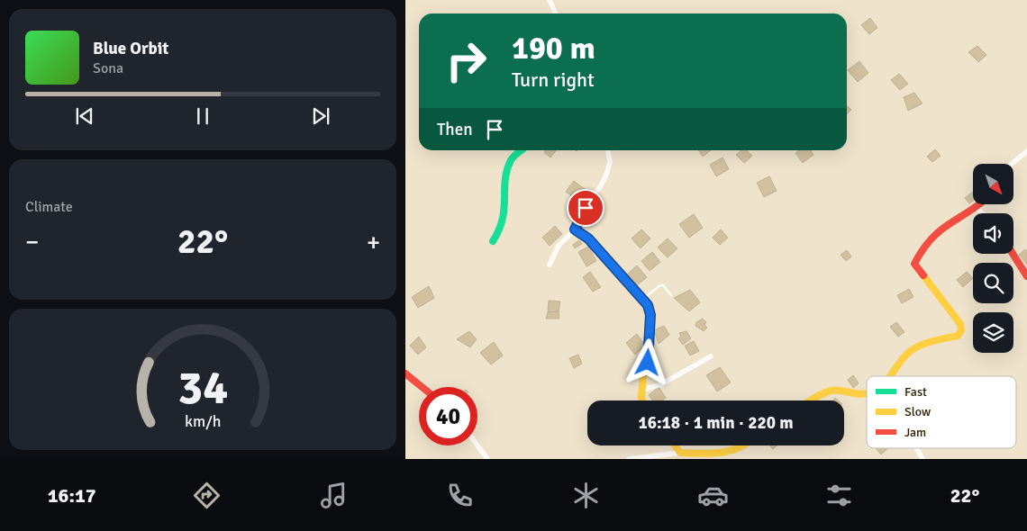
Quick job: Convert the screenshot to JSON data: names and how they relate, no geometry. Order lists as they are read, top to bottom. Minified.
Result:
{"legend":["Fast","Slow","Jam"],"north":"bottom right","page":{"turn":["190 m","Turn right"],"song":["Blue Orbit","Sona"],"then":"Then","tile":"Climate","heat":["−","22°","+"],"limit":"40","trip":"16:18 · 1 min · 220 m","tabs":["16:17","22°"],"gauge":["34","km/h"]}}
